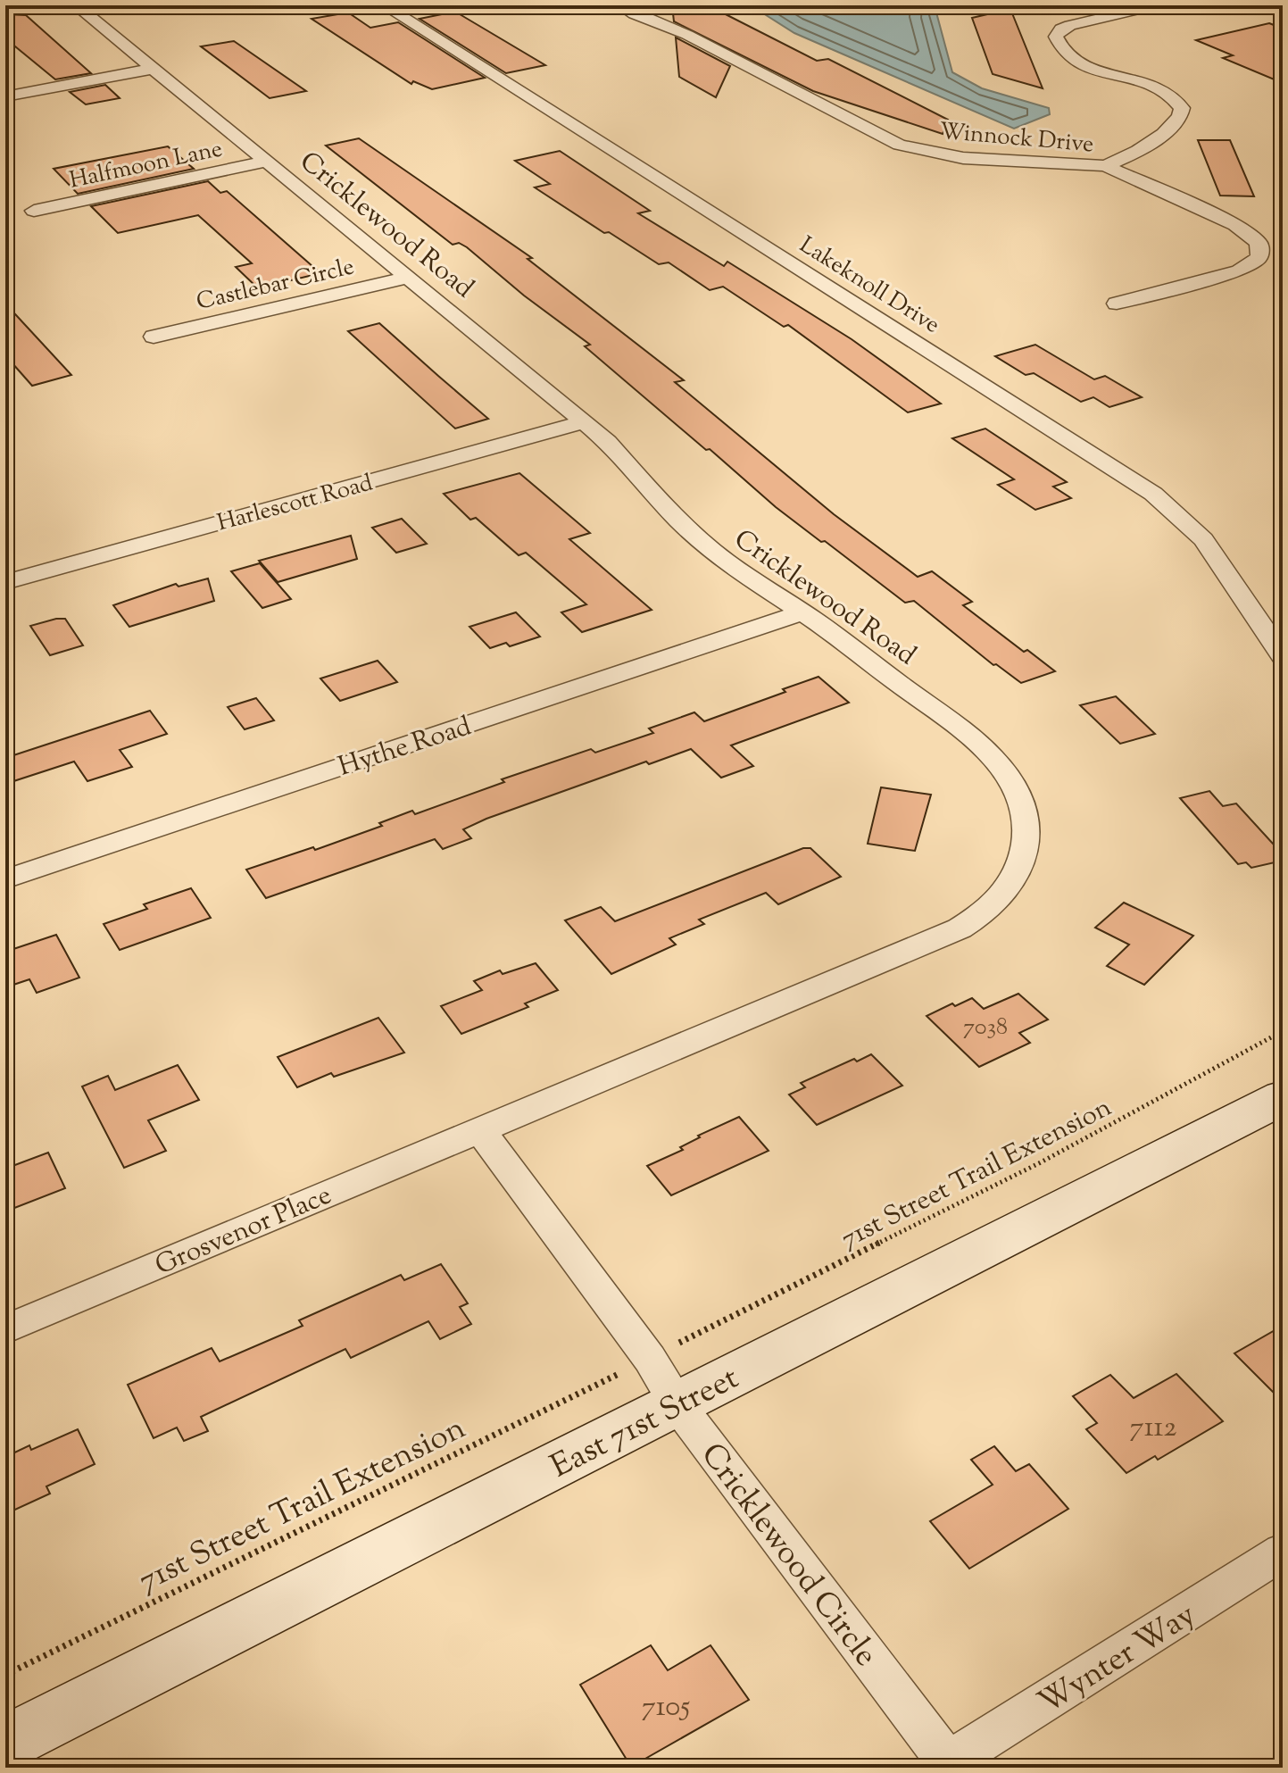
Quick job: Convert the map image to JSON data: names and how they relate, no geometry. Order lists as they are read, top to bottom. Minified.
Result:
{"streets":{"main road":["East 71st Street"],"street":["Winnock Drive","Halfmoon Lane","Cricklewood Road","Castlebar Circle","Lakeknoll Drive","Harlescott Road","Hythe Road","Grosvenor Place","Cricklewood Circle","Wynter Way"],"path":["71st Street Trail Extension"]},"crossings":[["Halfmoon Lane","Cricklewood Road"],["Cricklewood Road","Castlebar Circle"],["Cricklewood Road","Harlescott Road"],["Cricklewood Road","Hythe Road"],["Cricklewood Road","Grosvenor Place"],["Cricklewood Road","Cricklewood Circle"],["Grosvenor Place","Cricklewood Circle"],["East 71st Street","Cricklewood Circle"],["Cricklewood Circle","Wynter Way"]],"house_numbers":["7038","7112","7105"]}
